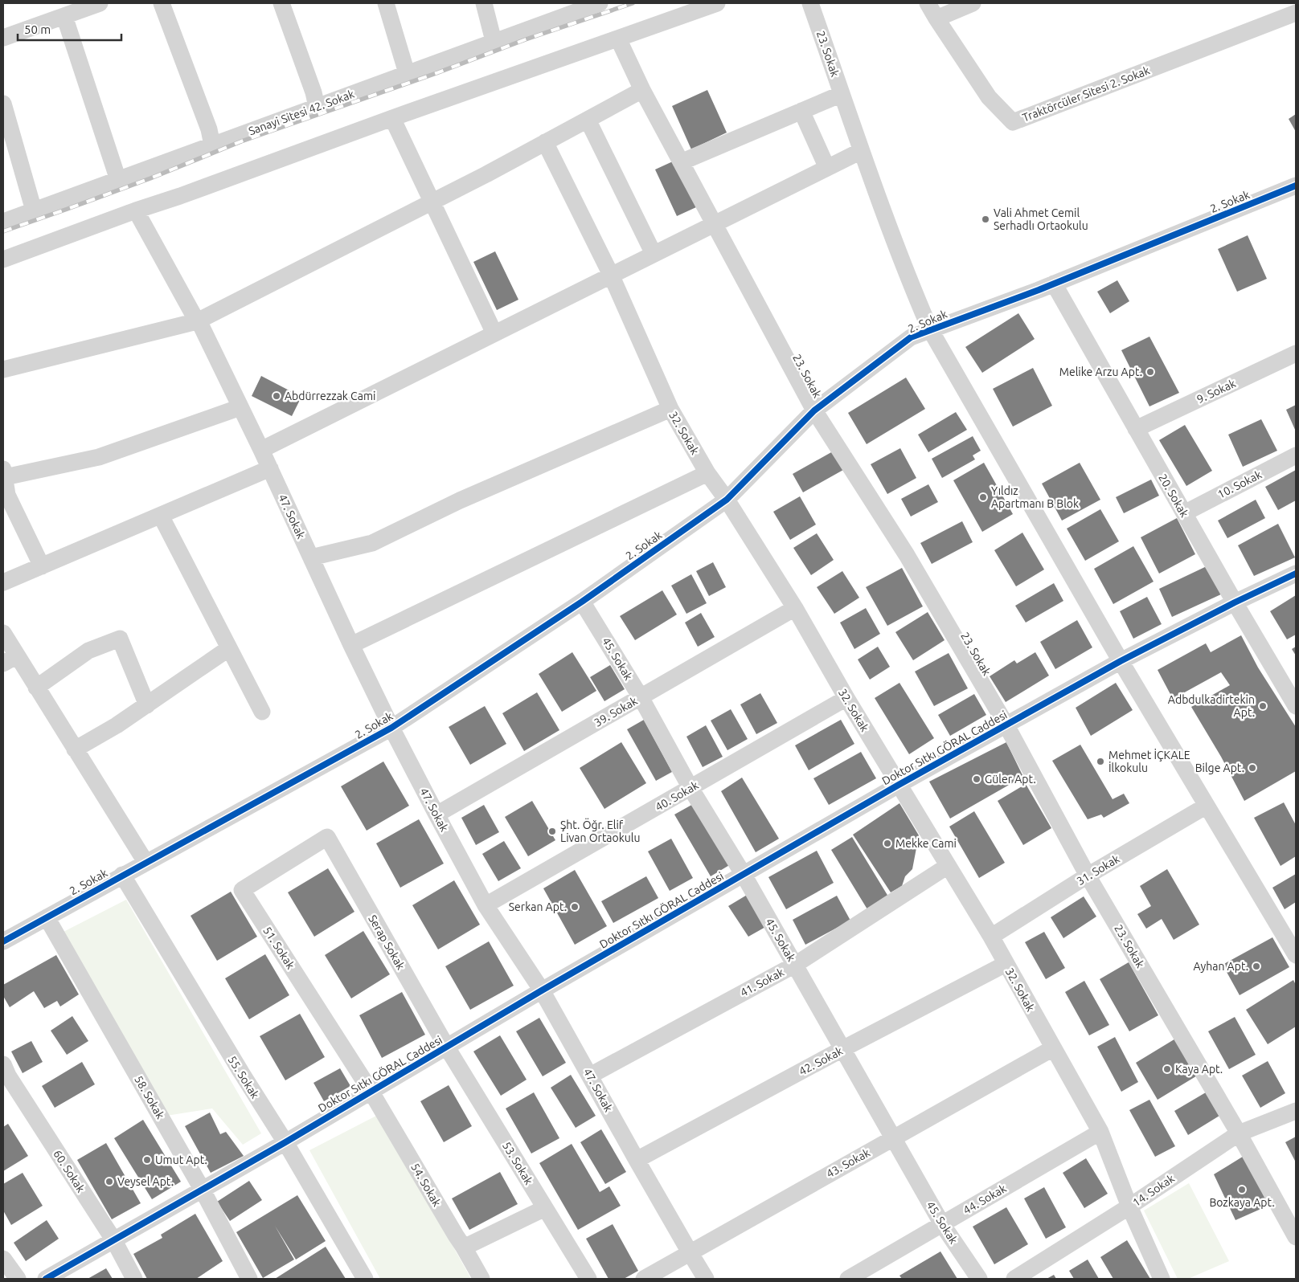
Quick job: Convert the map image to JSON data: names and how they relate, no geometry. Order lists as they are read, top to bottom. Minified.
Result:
{"streets":{"street":["23. Sokak","Traktörcüler Sitesi 2. Sokak","Sanayi Sitesi 42. Sokak","2. Sokak","9. Sokak","32. Sokak","10. Sokak","20. Sokak","47. Sokak","45. Sokak","39. Sokak","Doktor Sıtkı GÖRAL Caddesi","40. Sokak","31. Sokak","Serap Sokak","51. Sokak","41. Sokak","42. Sokak","55. Sokak","58. Sokak","53. Sokak","43. Sokak","60. Sokak","54. Sokak","14. Sokak","44. Sokak"]},"crossings":[["23. Sokak","2. Sokak"],["23. Sokak","Doktor Sıtkı GÖRAL Caddesi"],["23. Sokak","31. Sokak"],["23. Sokak","14. Sokak"],["2. Sokak","32. Sokak"],["2. Sokak","20. Sokak"],["2. Sokak","47. Sokak"],["2. Sokak","45. Sokak"],["2. Sokak","55. Sokak"],["2. Sokak","58. Sokak"],["9. Sokak","20. Sokak"],["32. Sokak","39. Sokak"],["32. Sokak","Doktor Sıtkı GÖRAL Caddesi"],["32. Sokak","40. Sokak"],["32. Sokak","31. Sokak"],["32. Sokak","41. Sokak"],["32. Sokak","42. Sokak"],["32. Sokak","43. Sokak"],["32. Sokak","14. Sokak"],["32. Sokak","44. Sokak"],["10. Sokak","20. Sokak"],["20. Sokak","Doktor Sıtkı GÖRAL Caddesi"],["47. Sokak","39. Sokak"],["47. Sokak","Doktor Sıtkı GÖRAL Caddesi"],["47. Sokak","40. Sokak"],["47. Sokak","41. Sokak"],["47. Sokak","42. Sokak"],["47. Sokak","43. Sokak"],["45. Sokak","39. Sokak"],["45. Sokak","Doktor Sıtkı GÖRAL Caddesi"],["45. Sokak","40. Sokak"],["45. Sokak","41. Sokak"],["45. Sokak","42. Sokak"],["45. Sokak","43. Sokak"],["45. Sokak","44. Sokak"],["Doktor Sıtkı GÖRAL Caddesi","Serap Sokak"],["Doktor Sıtkı GÖRAL Caddesi","51. Sokak"],["Doktor Sıtkı GÖRAL Caddesi","55. Sokak"],["Doktor Sıtkı GÖRAL Caddesi","58. Sokak"],["Doktor Sıtkı GÖRAL Caddesi","53. Sokak"],["Doktor Sıtkı GÖRAL Caddesi","60. Sokak"],["Doktor Sıtkı GÖRAL Caddesi","54. Sokak"],["Serap Sokak","51. Sokak"],["Serap Sokak","53. Sokak"],["51. Sokak","54. Sokak"]],"places":["Vali Ahmet Cemil Serhadlı Ortaokulu","Melike Arzu Apt.","Abdürrezzak Cami","Yıldız Apartmanı B Blok","Adbdulkadirtekin Apt.","Mehmet İÇKALE İlkokulu","Bilge Apt.","Güler Apt.","Şht. Öğr. Elif Livan Ortaokulu","Mekke Cami","Serkan Apt.","Ayhan Apt.","Kaya Apt.","Umut Apt.","Veysel Apt.","Bozkaya Apt."],"scale_bar":"50 m"}
